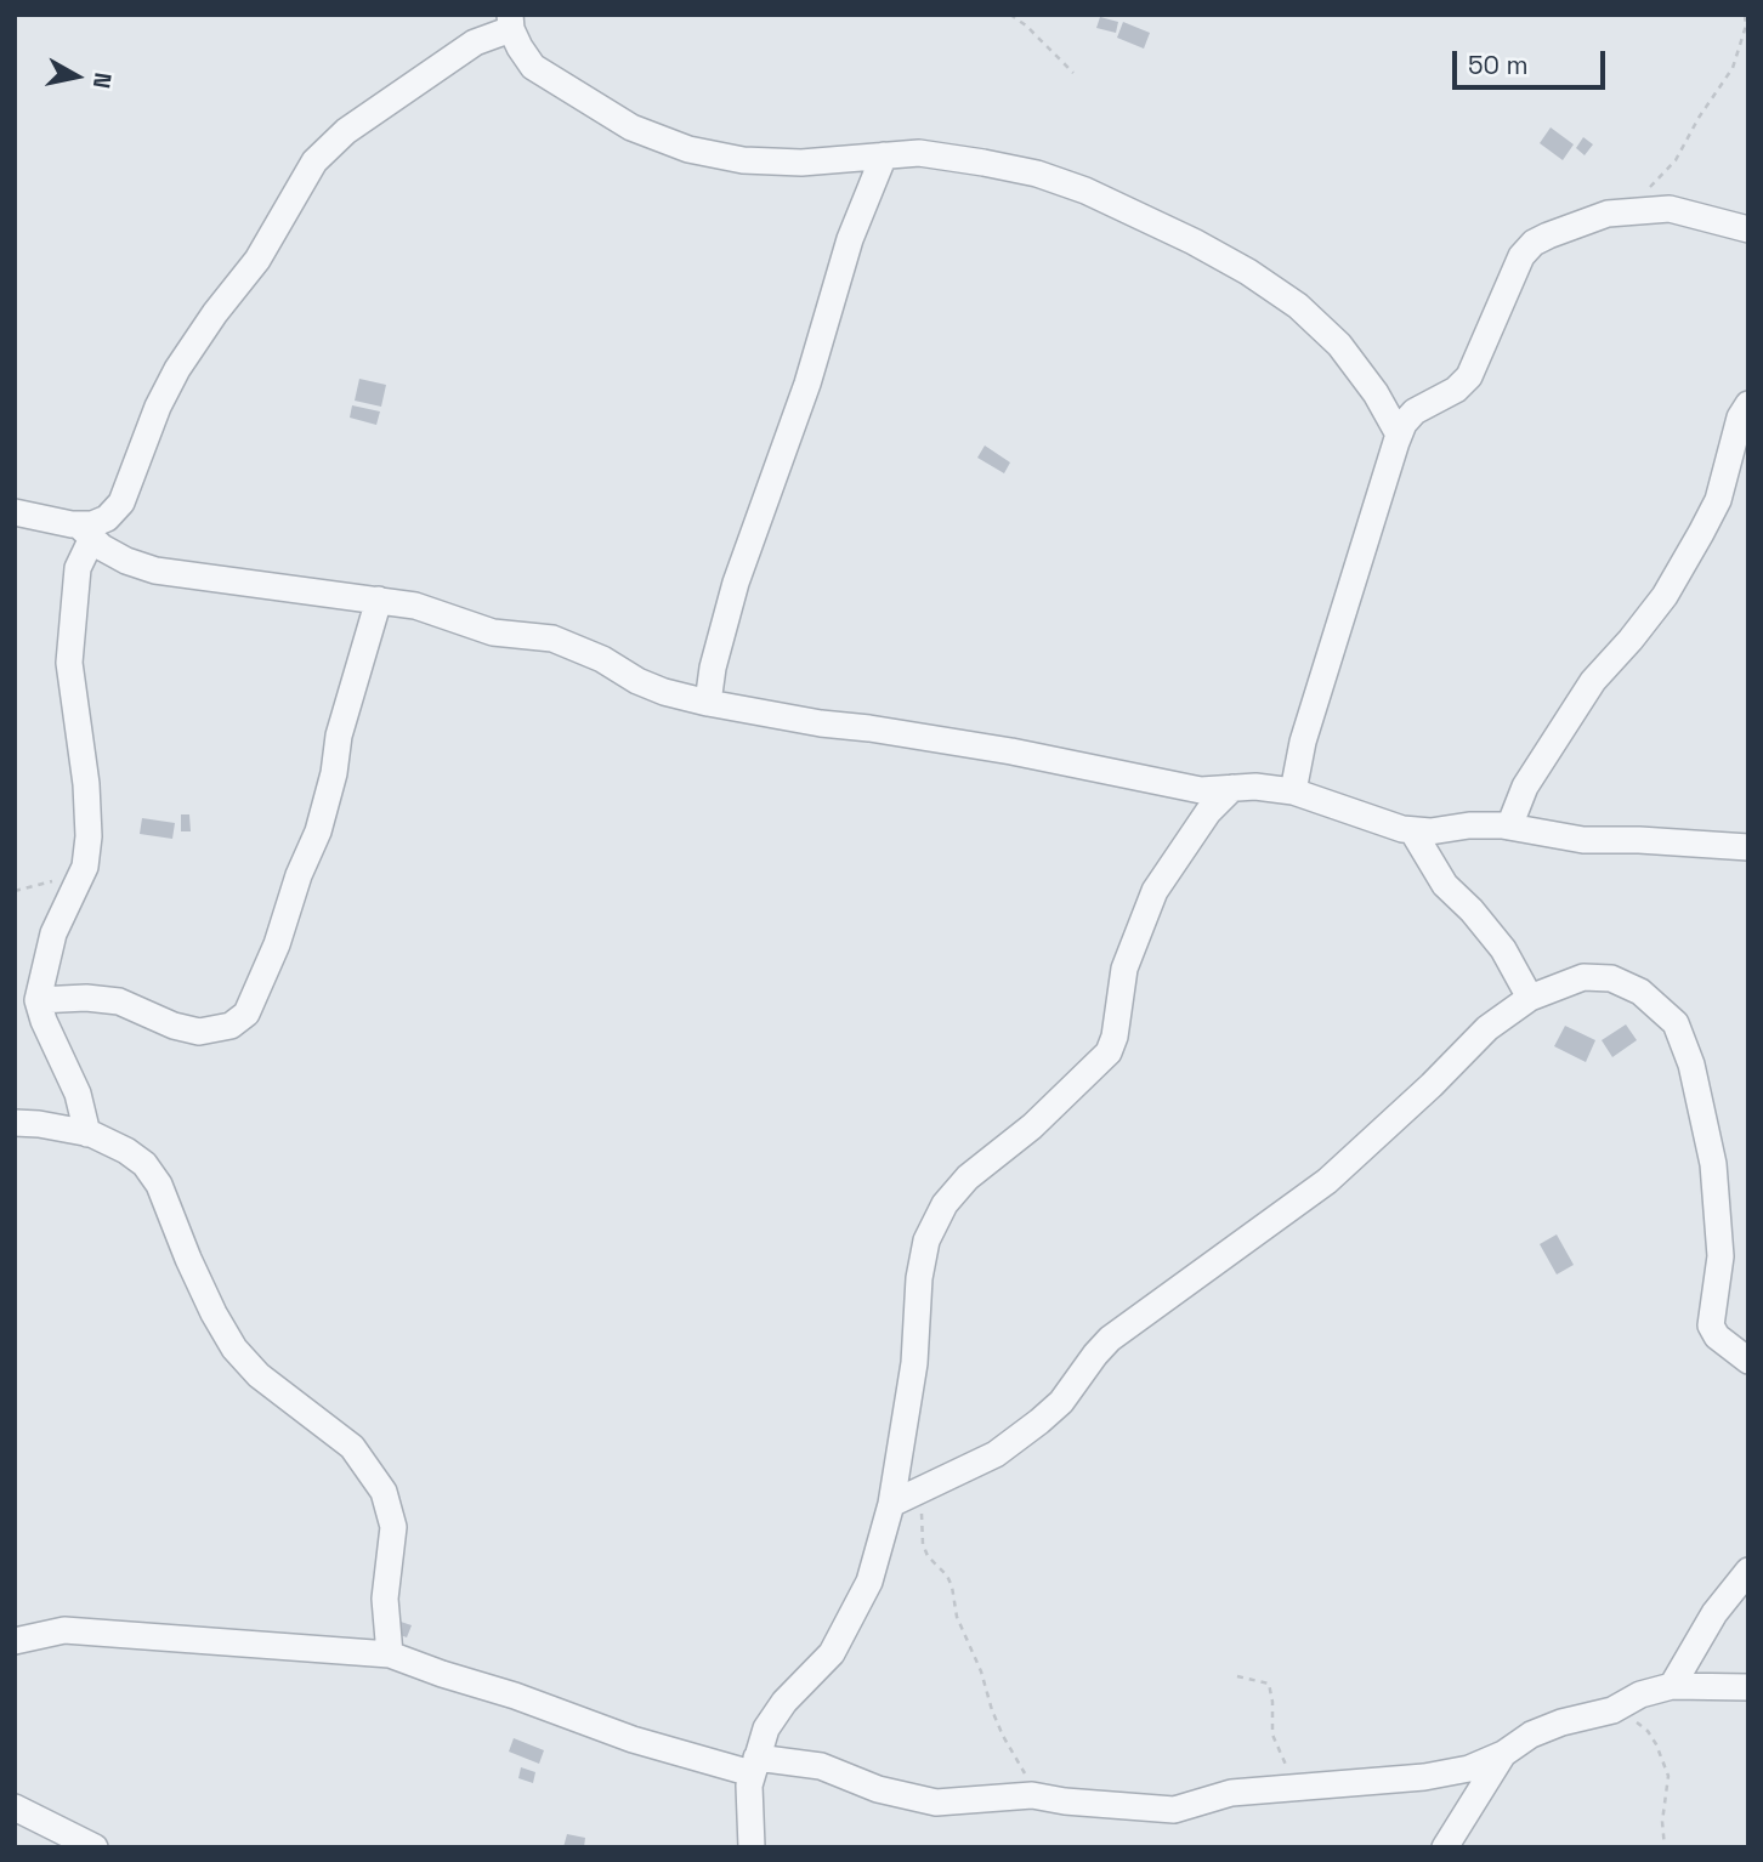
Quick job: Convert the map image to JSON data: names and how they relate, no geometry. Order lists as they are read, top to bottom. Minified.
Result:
{"scale_bar":"50 m","north":"right"}
